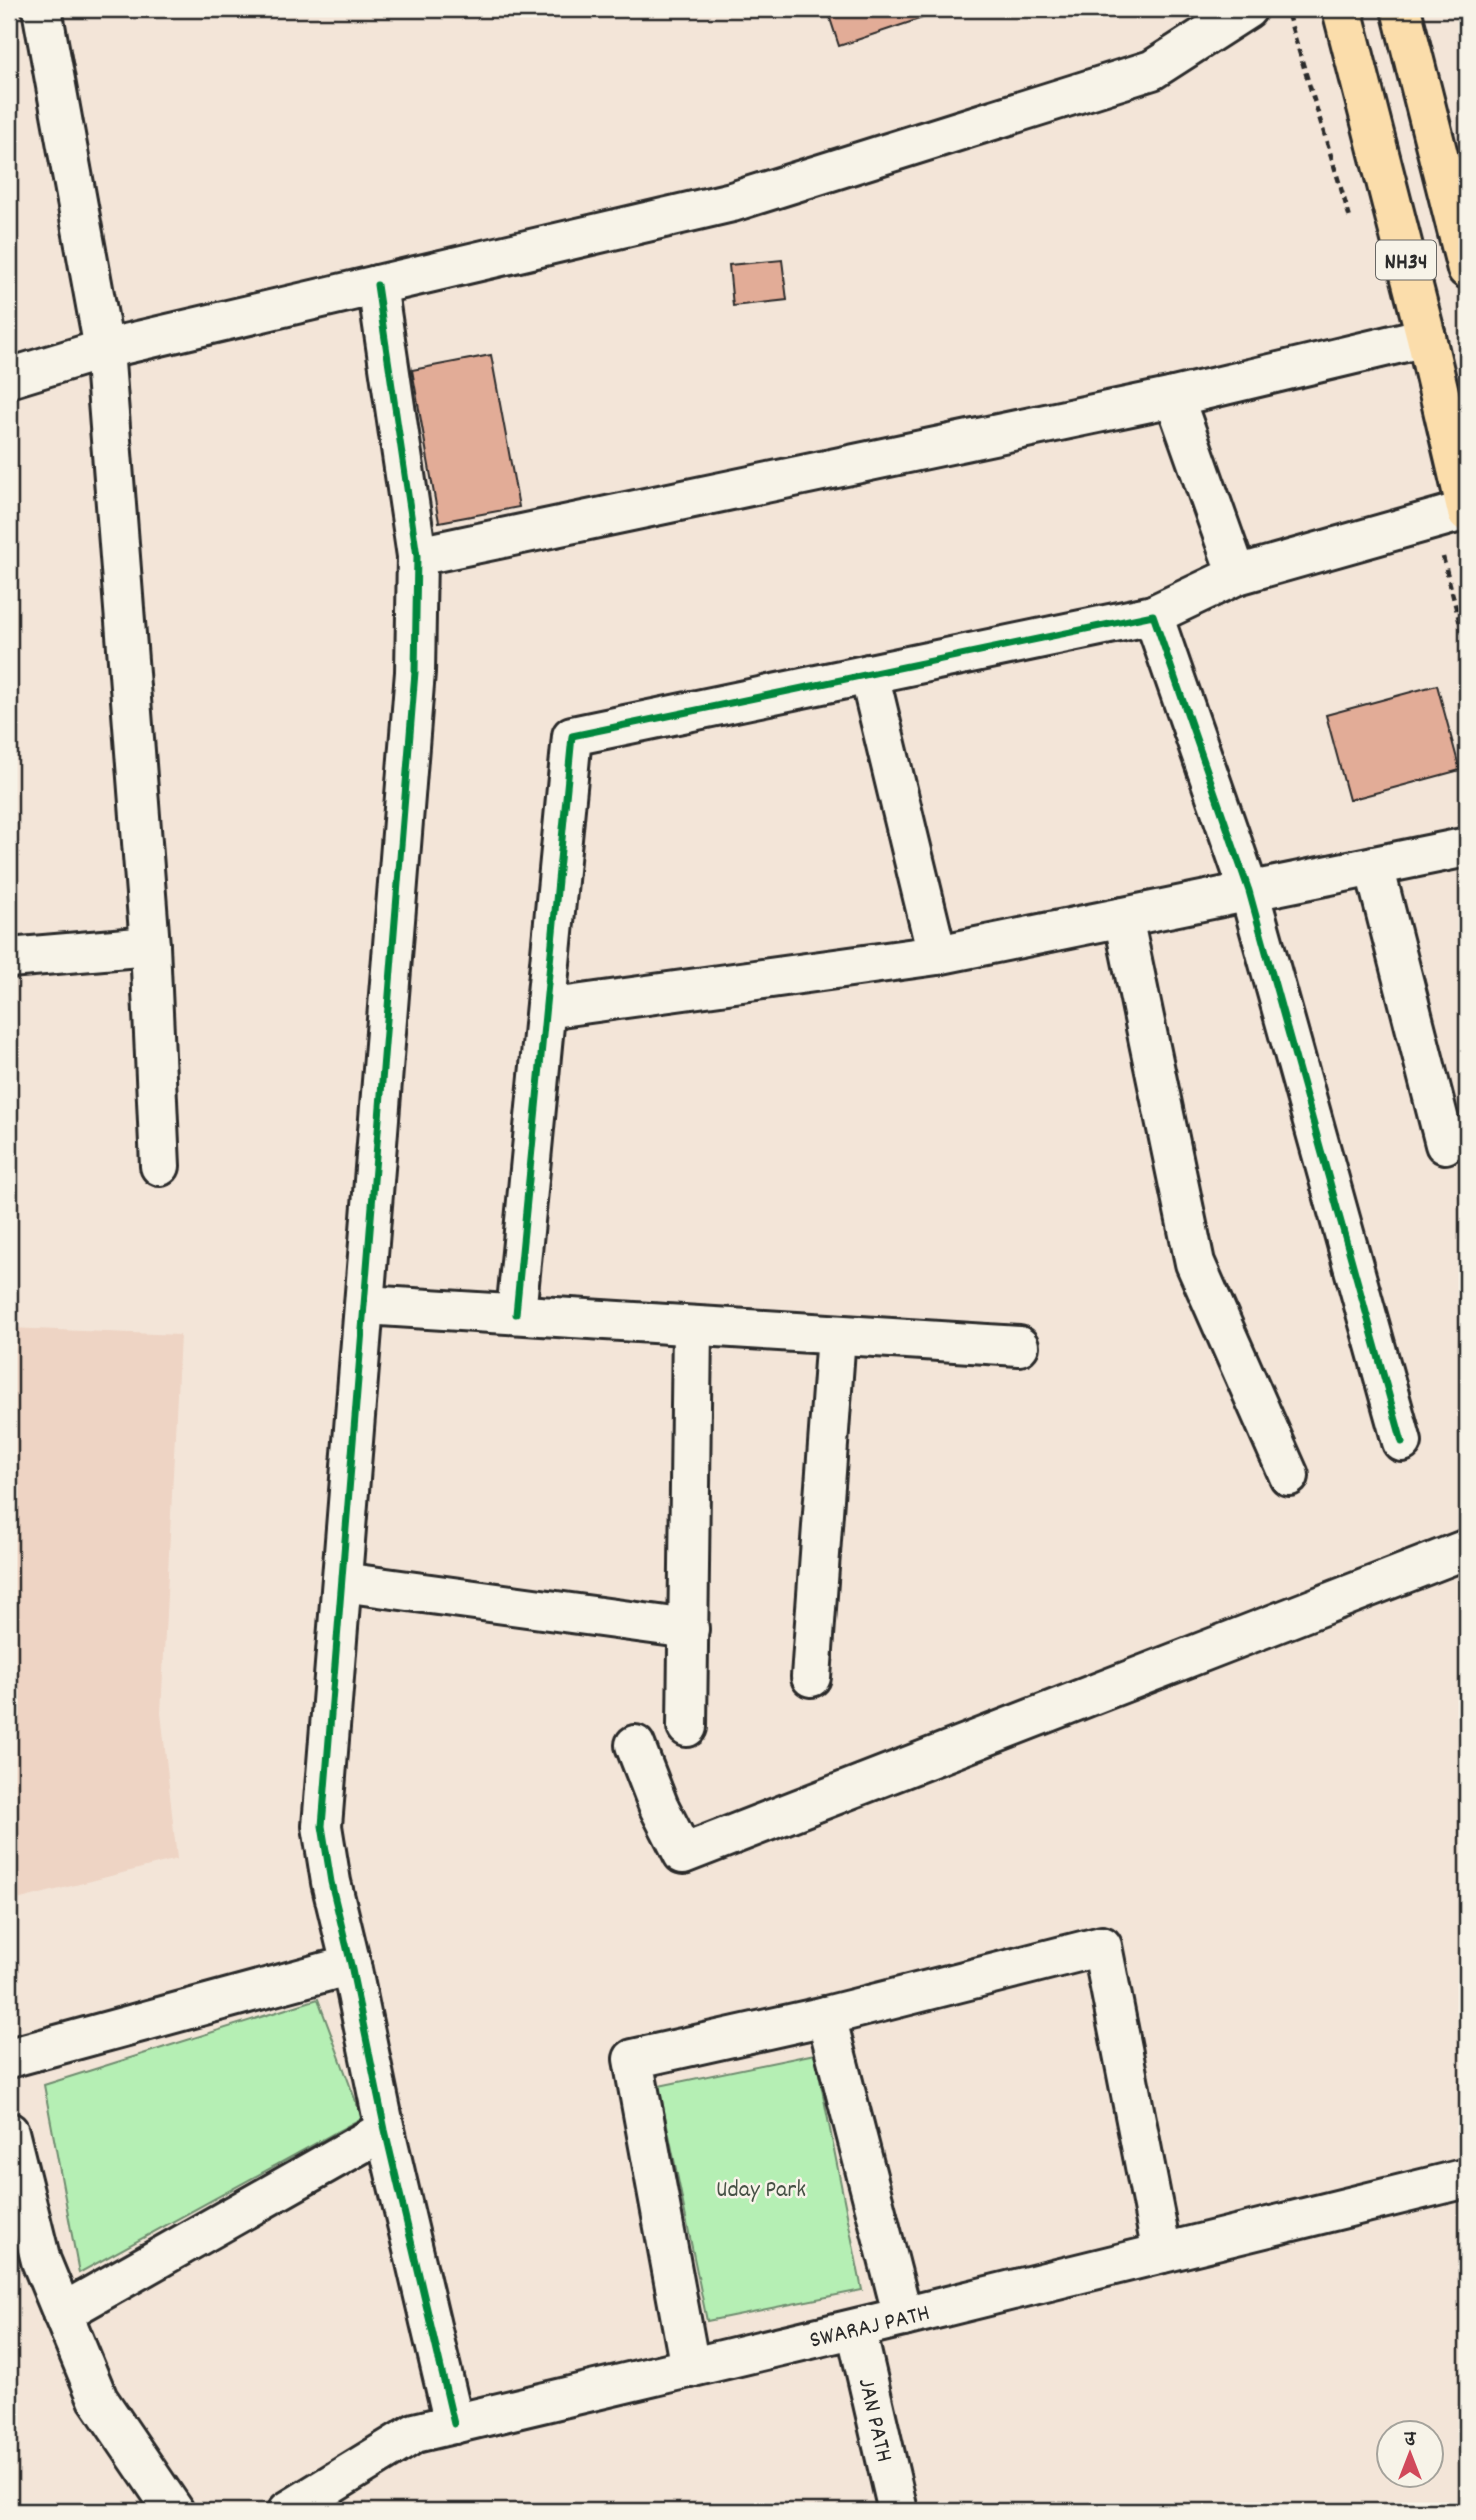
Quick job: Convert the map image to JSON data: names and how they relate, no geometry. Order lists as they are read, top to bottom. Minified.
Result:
{"streets":{"highway":["NH34"],"street":["SWARAJ PATH","JAN PATH"]},"crossings":[["SWARAJ PATH","JAN PATH"]],"parks":["Uday Park"],"north":"top"}
